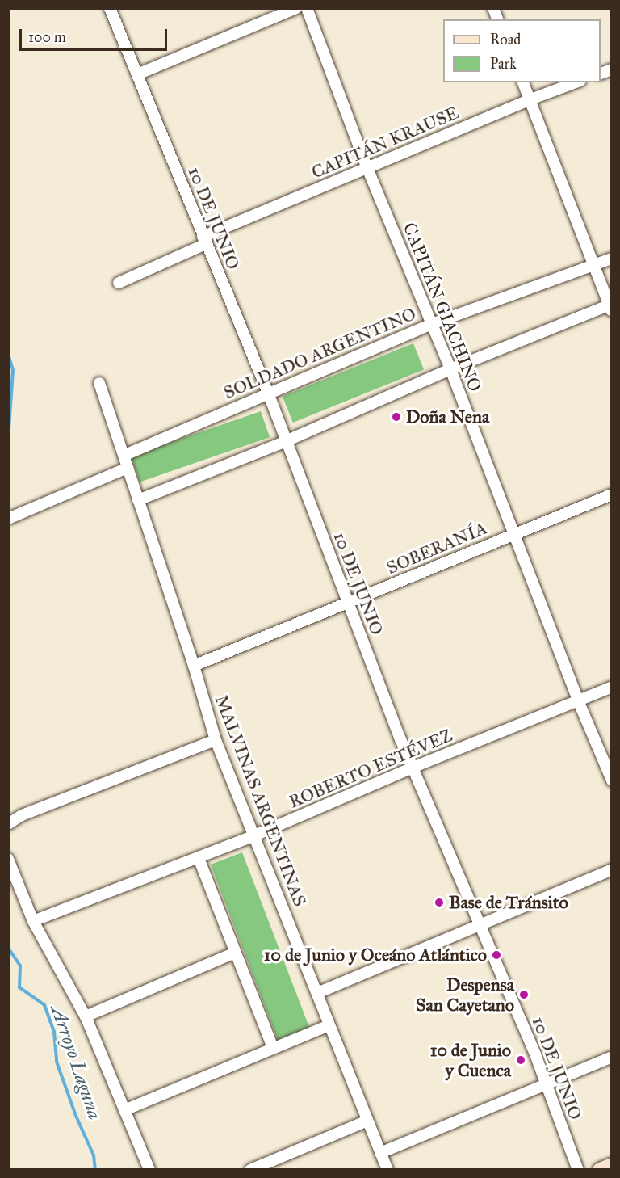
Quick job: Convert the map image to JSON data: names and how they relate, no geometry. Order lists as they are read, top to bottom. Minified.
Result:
{"streets":{"street":["CAPITÁN KRAUSE","10 DE JUNIO","CAPITÁN GIACHINO","SOLDADO ARGENTINO","SOBERANÍA","ROBERTO ESTÉVEZ","MALVINAS ARGENTINAS"]},"crossings":[["CAPITÁN KRAUSE","10 DE JUNIO"],["CAPITÁN KRAUSE","CAPITÁN GIACHINO"],["10 DE JUNIO","SOLDADO ARGENTINO"],["10 DE JUNIO","SOBERANÍA"],["10 DE JUNIO","ROBERTO ESTÉVEZ"],["CAPITÁN GIACHINO","SOLDADO ARGENTINO"],["CAPITÁN GIACHINO","SOBERANÍA"],["CAPITÁN GIACHINO","ROBERTO ESTÉVEZ"],["SOLDADO ARGENTINO","MALVINAS ARGENTINAS"],["SOBERANÍA","MALVINAS ARGENTINAS"],["ROBERTO ESTÉVEZ","MALVINAS ARGENTINAS"]],"water":["Arroyo Laguna"],"places":["Doña Nena","Base de Tránsito","10 de Junio y Oceáno Atlántico","Despensa San Cayetano","10 de Junio y Cuenca"],"legend":["Road","Park"],"scale_bar":"100 m"}
